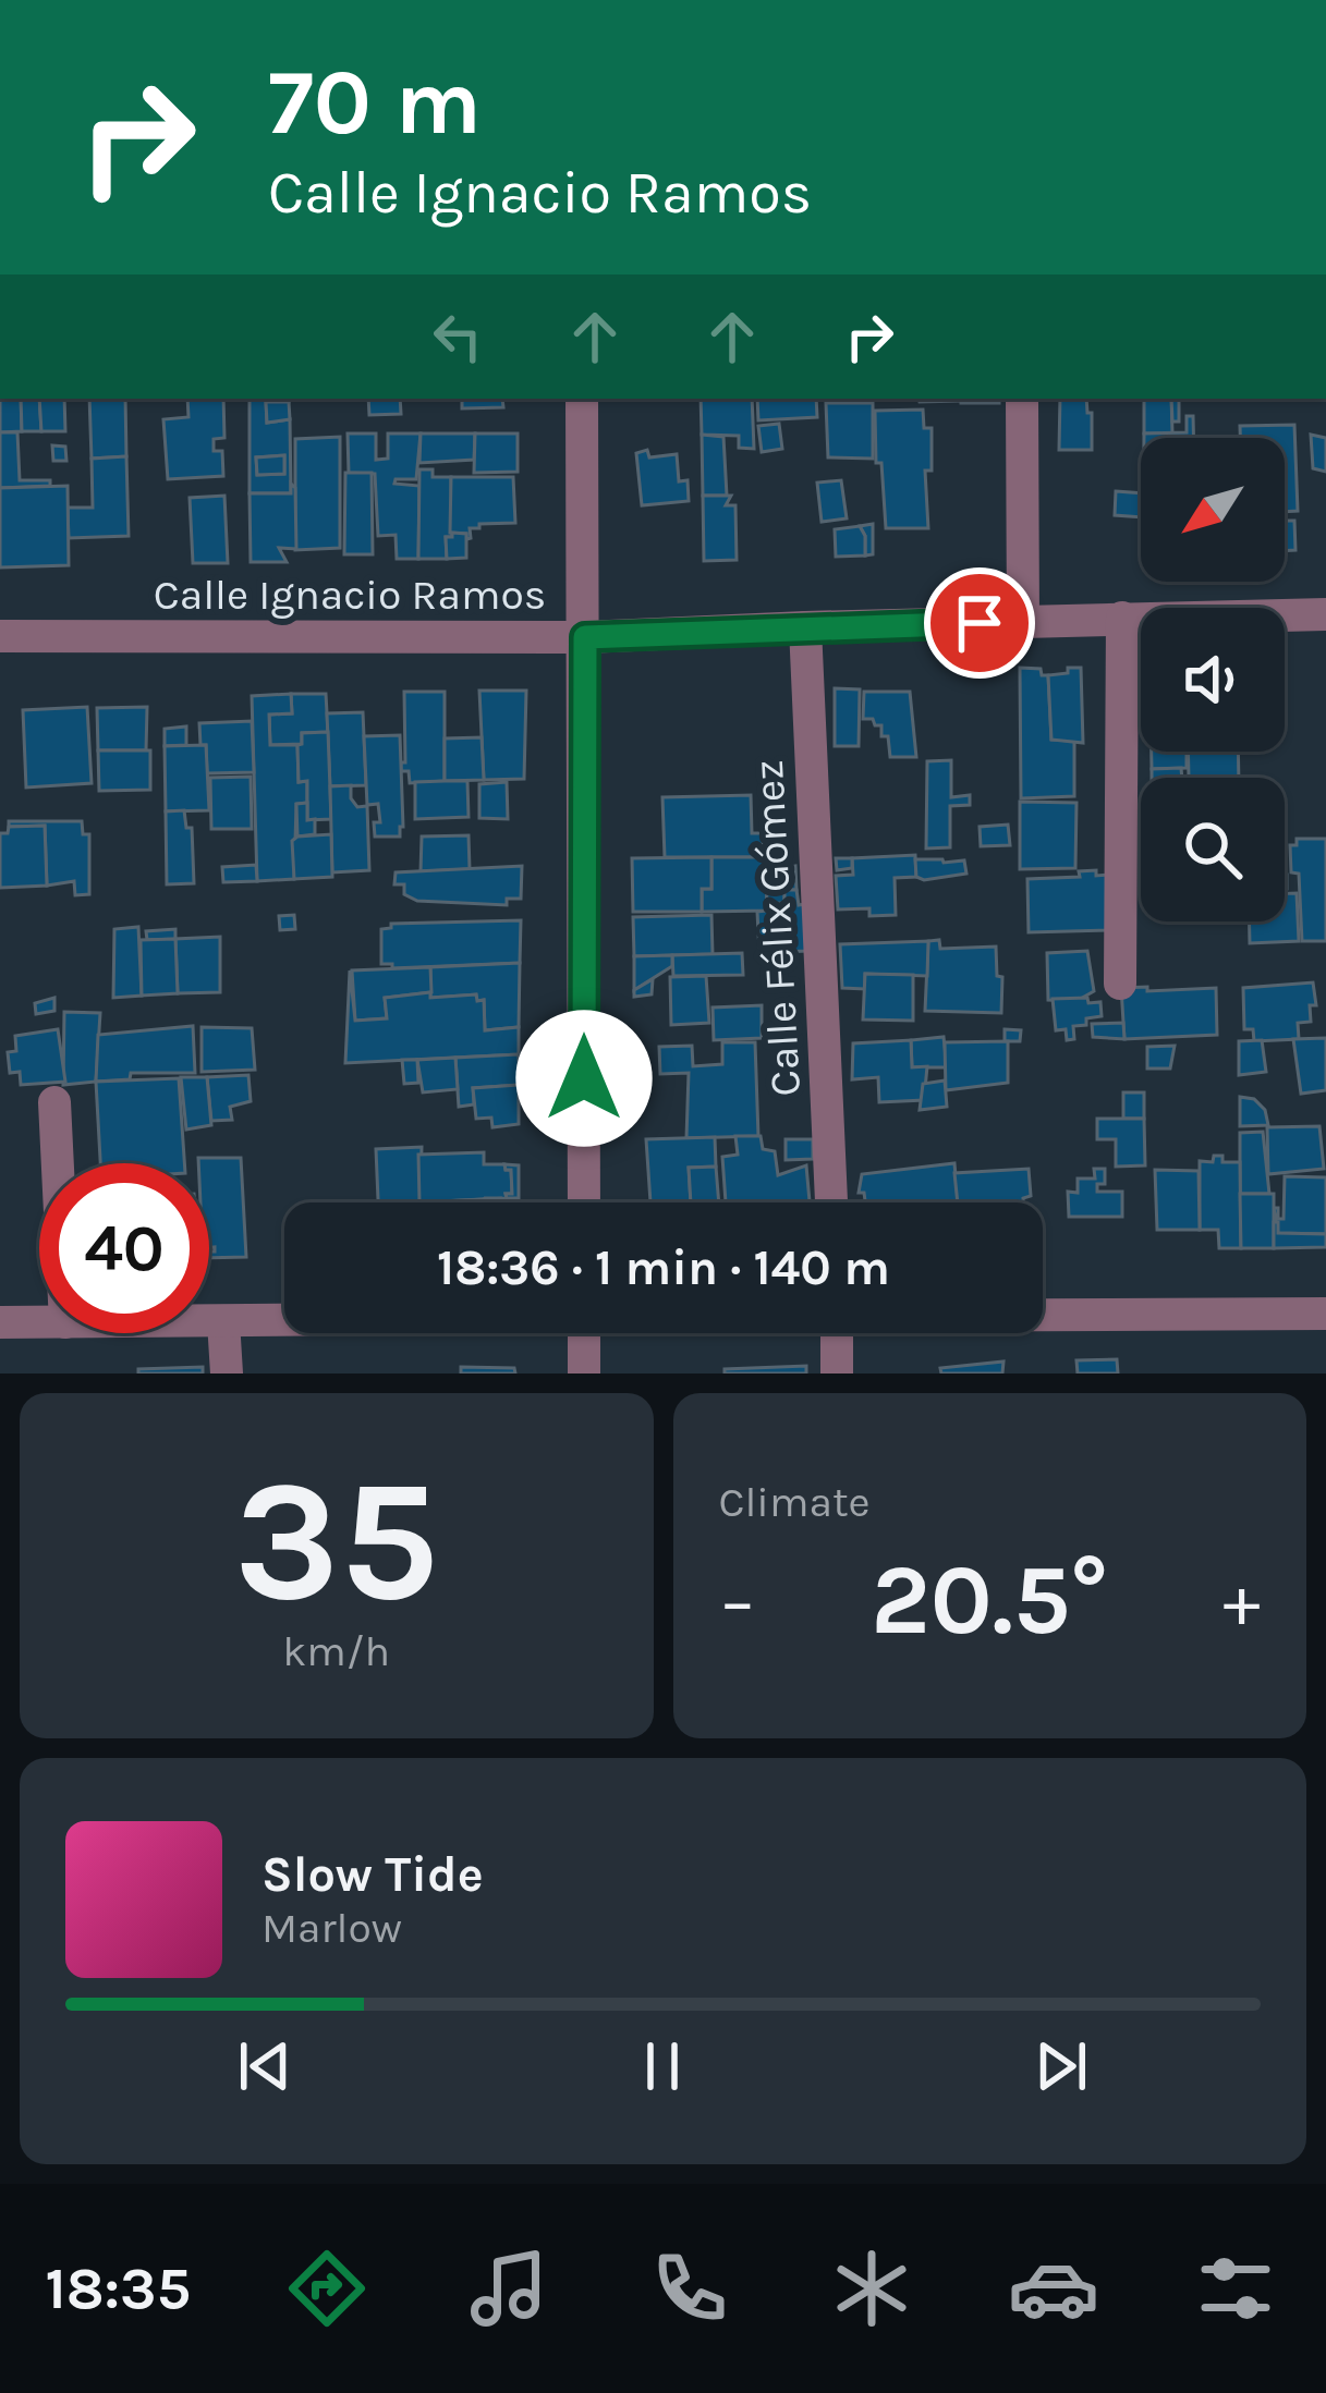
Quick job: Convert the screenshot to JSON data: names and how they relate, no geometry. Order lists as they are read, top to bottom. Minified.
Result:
{"streets":{"street":["Calle Ignacio Ramos","Calle Félix Gómez"]},"crossings":[["Calle Ignacio Ramos","Calle Félix Gómez"]],"north":"bottom left","page":{"turn":["70 m","Calle Ignacio Ramos"],"limit":"40","trip":"18:36 · 1 min · 140 m","tile":[["35","km/h"],"Climate"],"heat":["−","20.5°","+"],"song":["Slow Tide","Marlow"],"tabs":"18:35"}}
